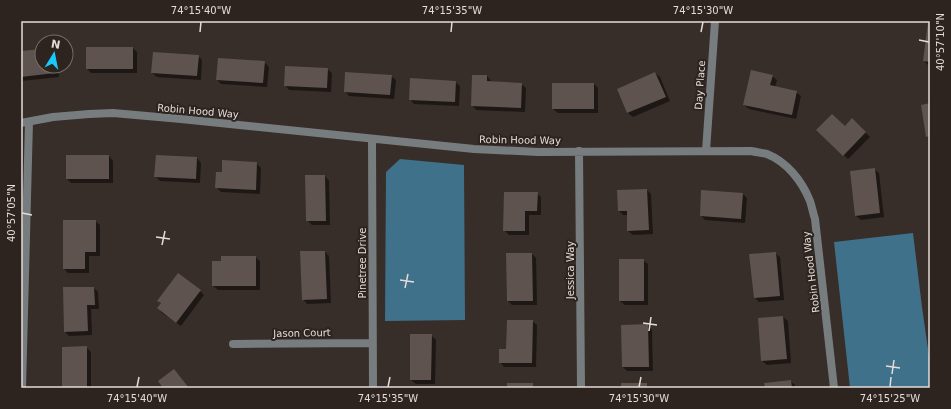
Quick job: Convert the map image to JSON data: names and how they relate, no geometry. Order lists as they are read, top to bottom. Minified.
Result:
{"streets":{"street":["Day Place","Robin Hood Way","Pinetree Drive","Jessica Way","Jason Court"]},"crossings":[["Day Place","Robin Hood Way"],["Robin Hood Way","Pinetree Drive"],["Robin Hood Way","Jessica Way"],["Pinetree Drive","Jason Court"]],"north":"top","coordinates":["74°15'40\"W","74°15'35\"W","74°15'30\"W","40°57'10\"N","40°57'05\"N","74°15'25\"W"]}
